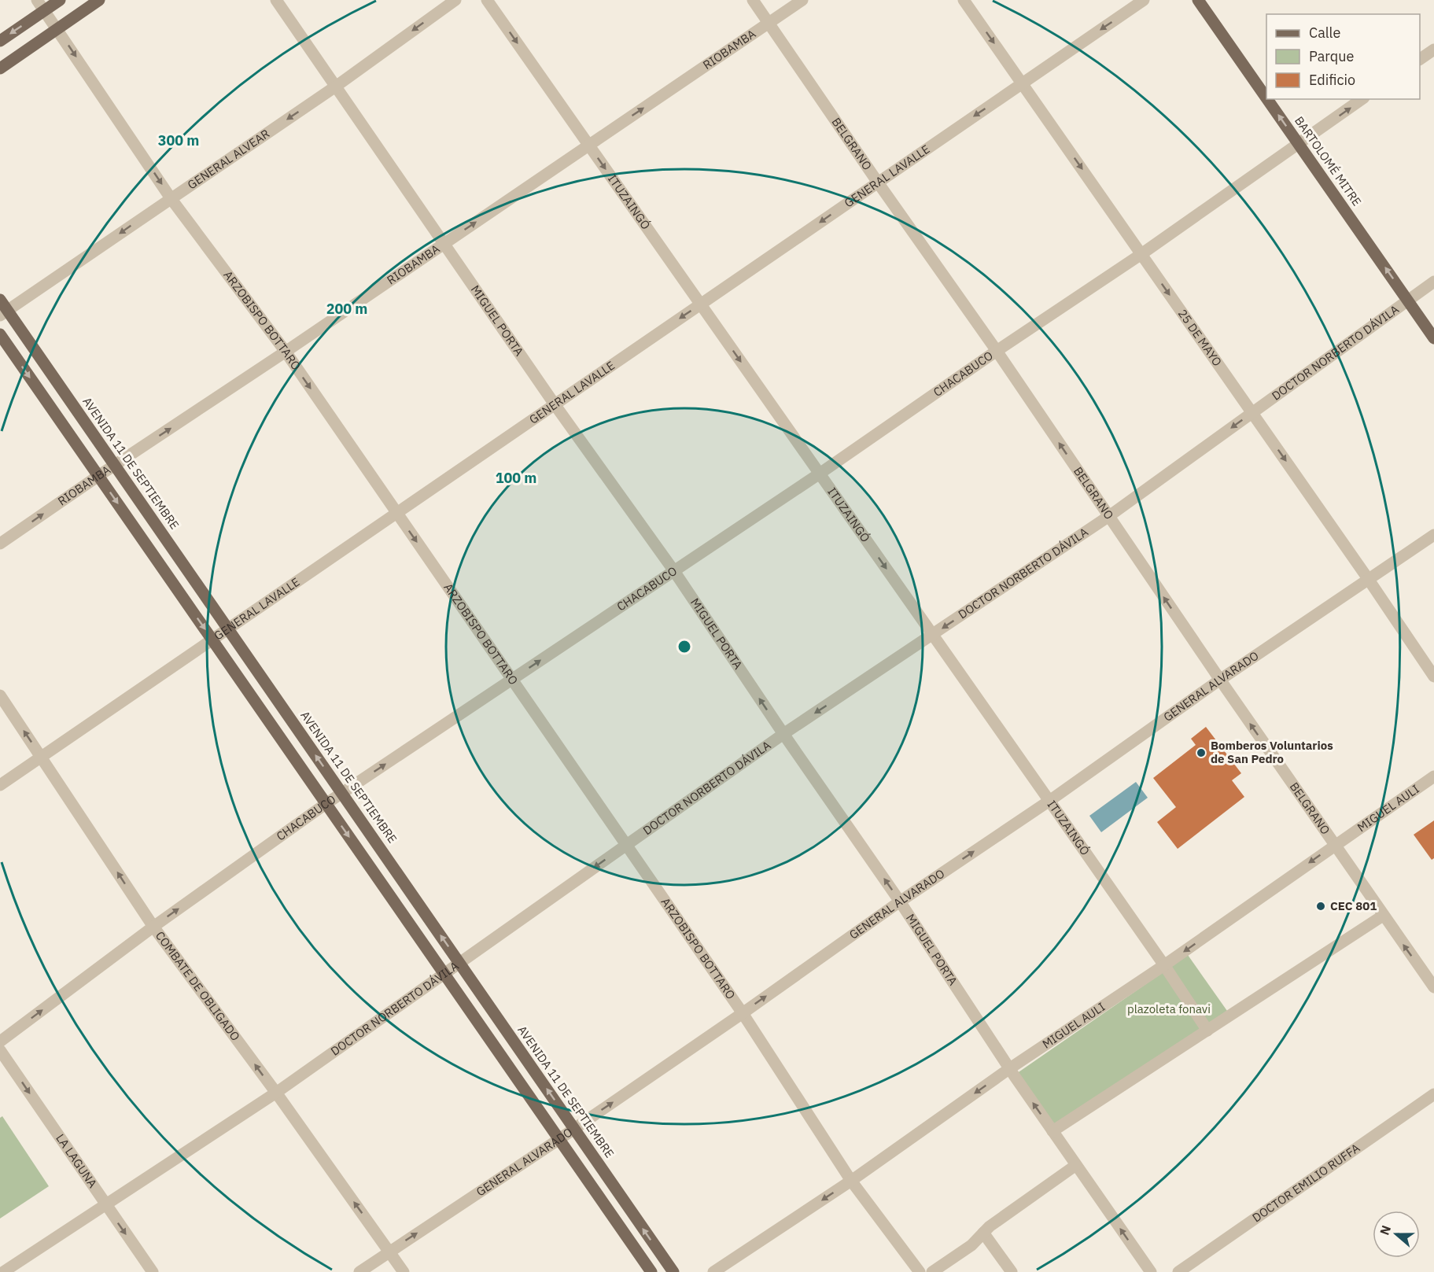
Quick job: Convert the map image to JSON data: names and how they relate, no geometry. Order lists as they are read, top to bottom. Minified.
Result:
{"streets":{"main road":["BARTOLOMÉ MITRE","AVENIDA 11 DE SEPTIEMBRE"],"street":["RIOBAMBA","BELGRANO","GENERAL ALVEAR","GENERAL LAVALLE","ITUZAINGÓ","ARZOBISPO BOTTARO","MIGUEL PORTA","25 DE MAYO","DOCTOR NORBERTO DÁVILA","CHACABUCO","GENERAL ALVARADO","MIGUEL AULI","COMBATE DE OBLIGADO","LA LAGUNA","DOCTOR EMILIO RUFFA"]},"crossings":[["RIOBAMBA","BELGRANO"],["RIOBAMBA","ITUZAINGÓ"],["RIOBAMBA","ARZOBISPO BOTTARO"],["RIOBAMBA","MIGUEL PORTA"],["RIOBAMBA","AVENIDA 11 DE SEPTIEMBRE"],["BELGRANO","GENERAL LAVALLE"],["BELGRANO","DOCTOR NORBERTO DÁVILA"],["BELGRANO","CHACABUCO"],["BELGRANO","GENERAL ALVARADO"],["BELGRANO","MIGUEL AULI"],["GENERAL ALVEAR","ARZOBISPO BOTTARO"],["GENERAL ALVEAR","MIGUEL PORTA"],["GENERAL ALVEAR","AVENIDA 11 DE SEPTIEMBRE"],["BARTOLOMÉ MITRE","DOCTOR NORBERTO DÁVILA"],["BARTOLOMÉ MITRE","CHACABUCO"],["GENERAL LAVALLE","ITUZAINGÓ"],["GENERAL LAVALLE","ARZOBISPO BOTTARO"],["GENERAL LAVALLE","MIGUEL PORTA"],["GENERAL LAVALLE","25 DE MAYO"],["GENERAL LAVALLE","AVENIDA 11 DE SEPTIEMBRE"],["GENERAL LAVALLE","COMBATE DE OBLIGADO"],["ITUZAINGÓ","DOCTOR NORBERTO DÁVILA"],["ITUZAINGÓ","CHACABUCO"],["ITUZAINGÓ","GENERAL ALVARADO"],["ITUZAINGÓ","MIGUEL AULI"],["ARZOBISPO BOTTARO","DOCTOR NORBERTO DÁVILA"],["ARZOBISPO BOTTARO","CHACABUCO"],["ARZOBISPO BOTTARO","GENERAL ALVARADO"],["ARZOBISPO BOTTARO","MIGUEL AULI"],["MIGUEL PORTA","DOCTOR NORBERTO DÁVILA"],["MIGUEL PORTA","CHACABUCO"],["MIGUEL PORTA","GENERAL ALVARADO"],["MIGUEL PORTA","MIGUEL AULI"],["25 DE MAYO","DOCTOR NORBERTO DÁVILA"],["25 DE MAYO","CHACABUCO"],["25 DE MAYO","GENERAL ALVARADO"],["DOCTOR NORBERTO DÁVILA","AVENIDA 11 DE SEPTIEMBRE"],["DOCTOR NORBERTO DÁVILA","COMBATE DE OBLIGADO"],["DOCTOR NORBERTO DÁVILA","LA LAGUNA"],["CHACABUCO","AVENIDA 11 DE SEPTIEMBRE"],["CHACABUCO","COMBATE DE OBLIGADO"],["AVENIDA 11 DE SEPTIEMBRE","GENERAL ALVARADO"],["GENERAL ALVARADO","COMBATE DE OBLIGADO"]],"one_way":["RIOBAMBA","BELGRANO","GENERAL ALVEAR","BARTOLOMÉ MITRE","GENERAL LAVALLE","ITUZAINGÓ","ARZOBISPO BOTTARO","MIGUEL PORTA","25 DE MAYO","DOCTOR NORBERTO DÁVILA","CHACABUCO","GENERAL ALVARADO","COMBATE DE OBLIGADO","LA LAGUNA"],"parks":["plazoleta fonavi"],"places":["Bomberos Voluntarios de San Pedro","CEC 801"],"legend":["Calle","Parque","Edificio"],"north":"left","rings":["300 m","200 m","100 m"]}
